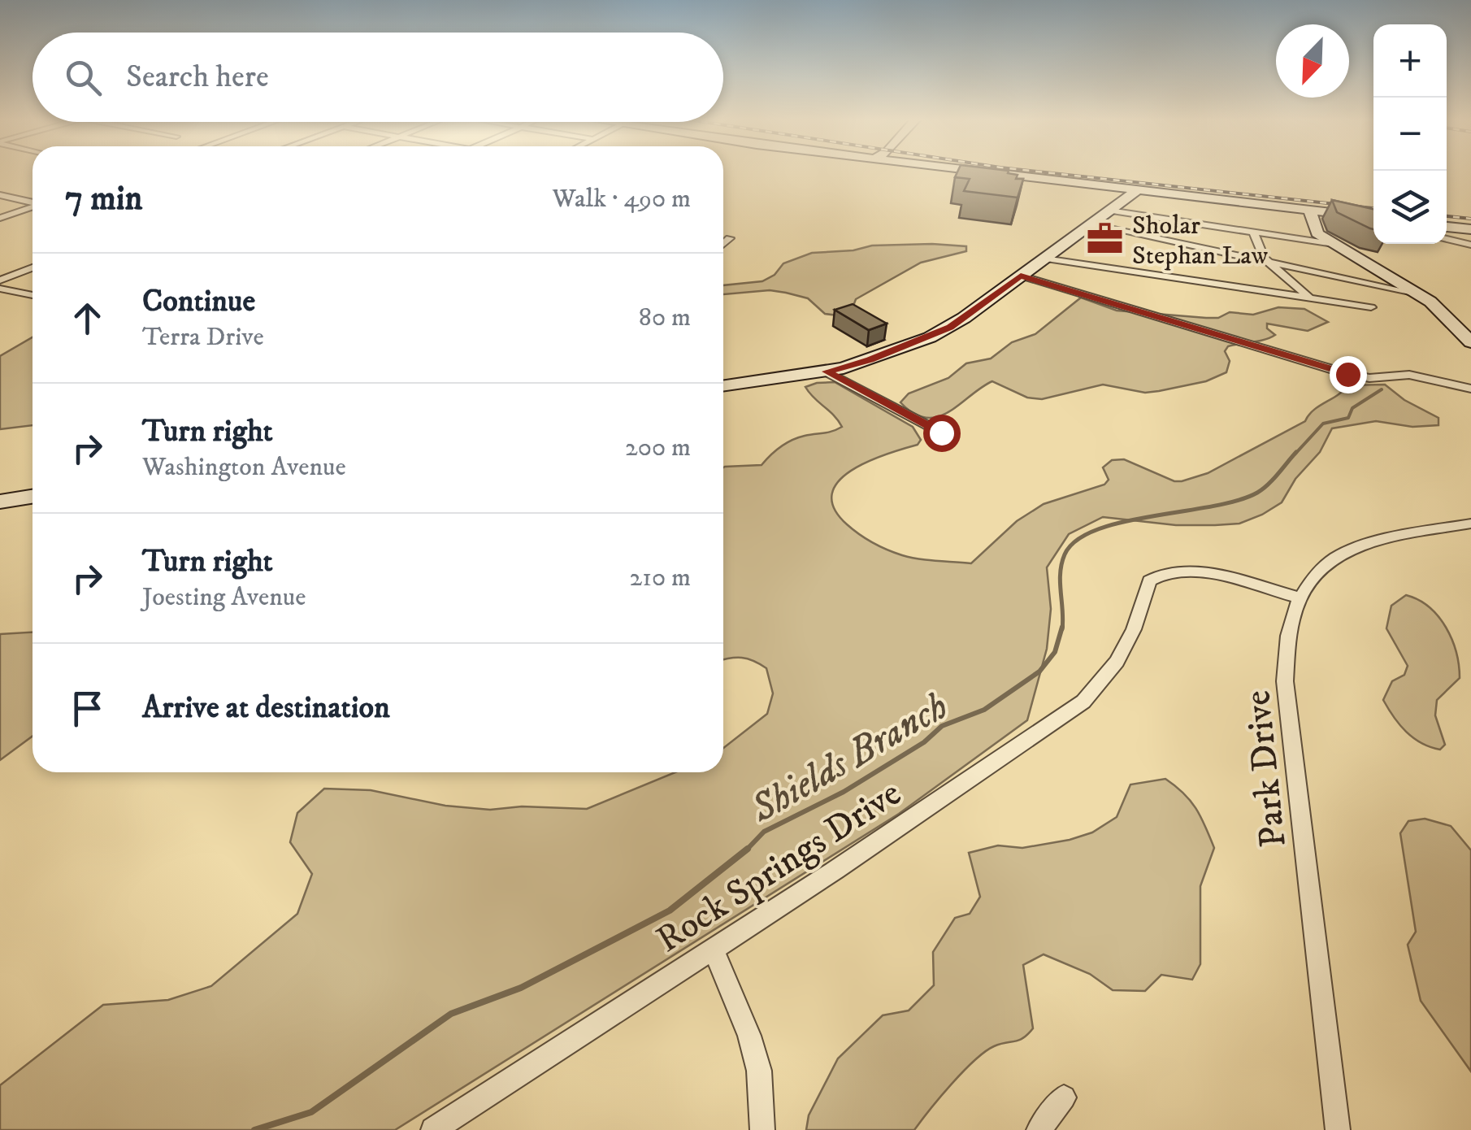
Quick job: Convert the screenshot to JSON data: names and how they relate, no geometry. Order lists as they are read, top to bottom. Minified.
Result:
{"streets":{"street":["Park Drive","Rock Springs Drive"]},"crossings":[["Park Drive","Rock Springs Drive"]],"water":["Shields Branch"],"places":{"office":["Sholar Stephan Law"]},"north":"bottom left","page":{"map_buttons":["+","−"],"search":"Search here","heading":["7 min","Walk · 490 m"],"list":[["Continue","Terra Drive","80 m"],["Turn right","Washington Avenue","200 m"],["Turn right","Joesting Avenue","210 m"],"Arrive at destination"]}}
